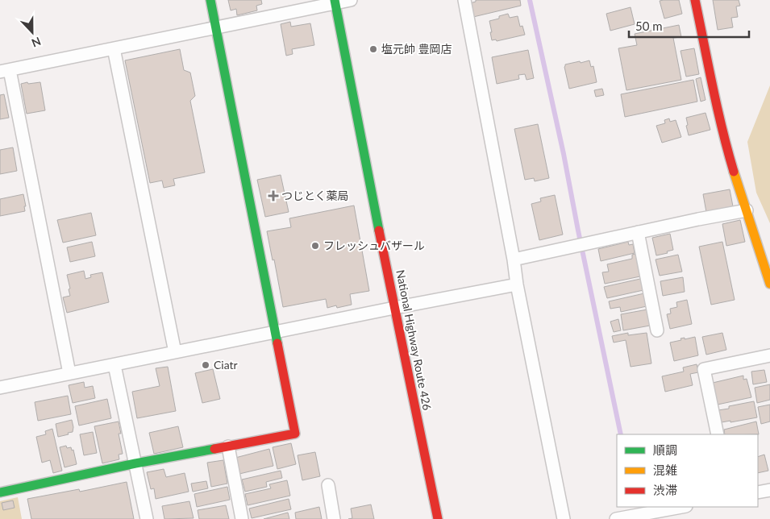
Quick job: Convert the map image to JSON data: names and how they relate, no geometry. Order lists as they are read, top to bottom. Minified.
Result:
{"streets":{"main road":["National Highway Route 426"]},"places":{"other":["塩元帥 豊岡店","フレッシュバザール","Ciatr"],"health":["つじとく薬局"]},"legend":["順調","混雑","渋滞"],"scale_bar":"50 m","north":"bottom"}
